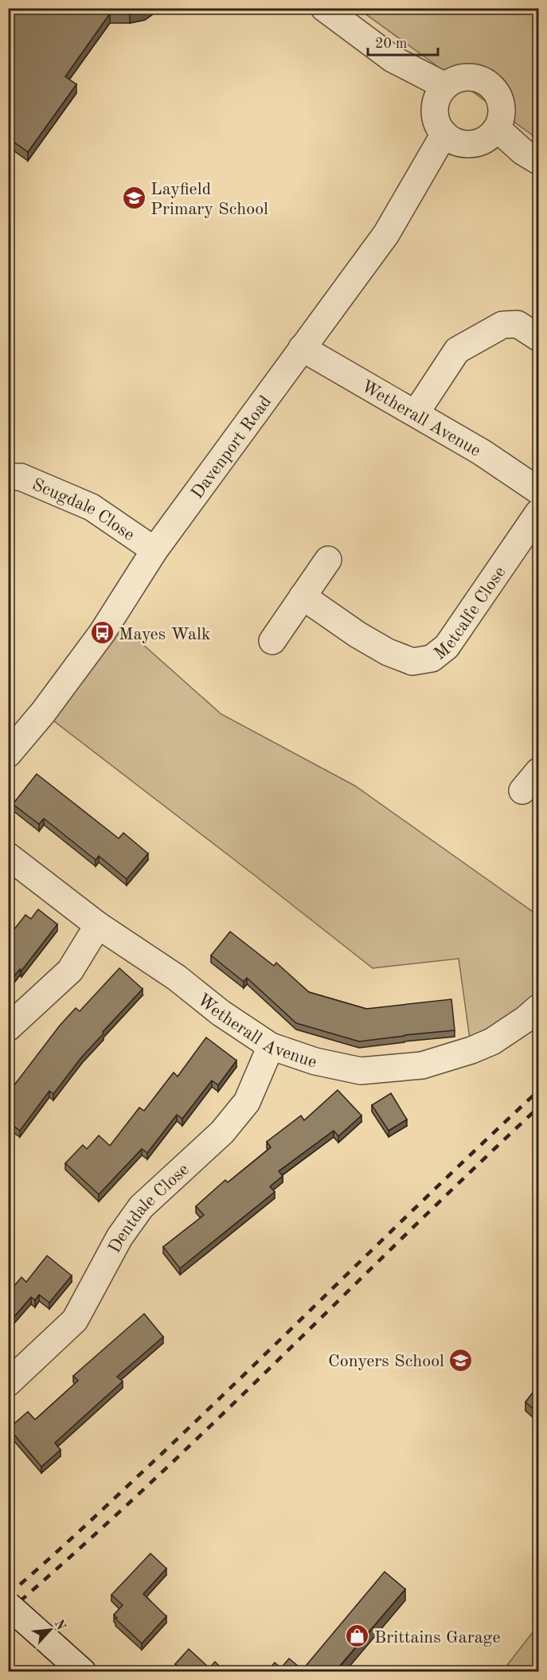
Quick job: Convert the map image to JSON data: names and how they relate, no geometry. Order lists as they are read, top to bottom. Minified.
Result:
{"streets":{"street":["Wetherall Avenue","Davenport Road","Scugdale Close","Metcalfe Close","Dentdale Close"]},"crossings":[["Wetherall Avenue","Davenport Road"],["Wetherall Avenue","Dentdale Close"],["Davenport Road","Scugdale Close"]],"places":{"school or university":["Layfield Primary School","Conyers School"],"bus stop":["Mayes Walk"],"shop":["Brittains Garage"]},"scale_bar":"20 m","north":"top right"}
